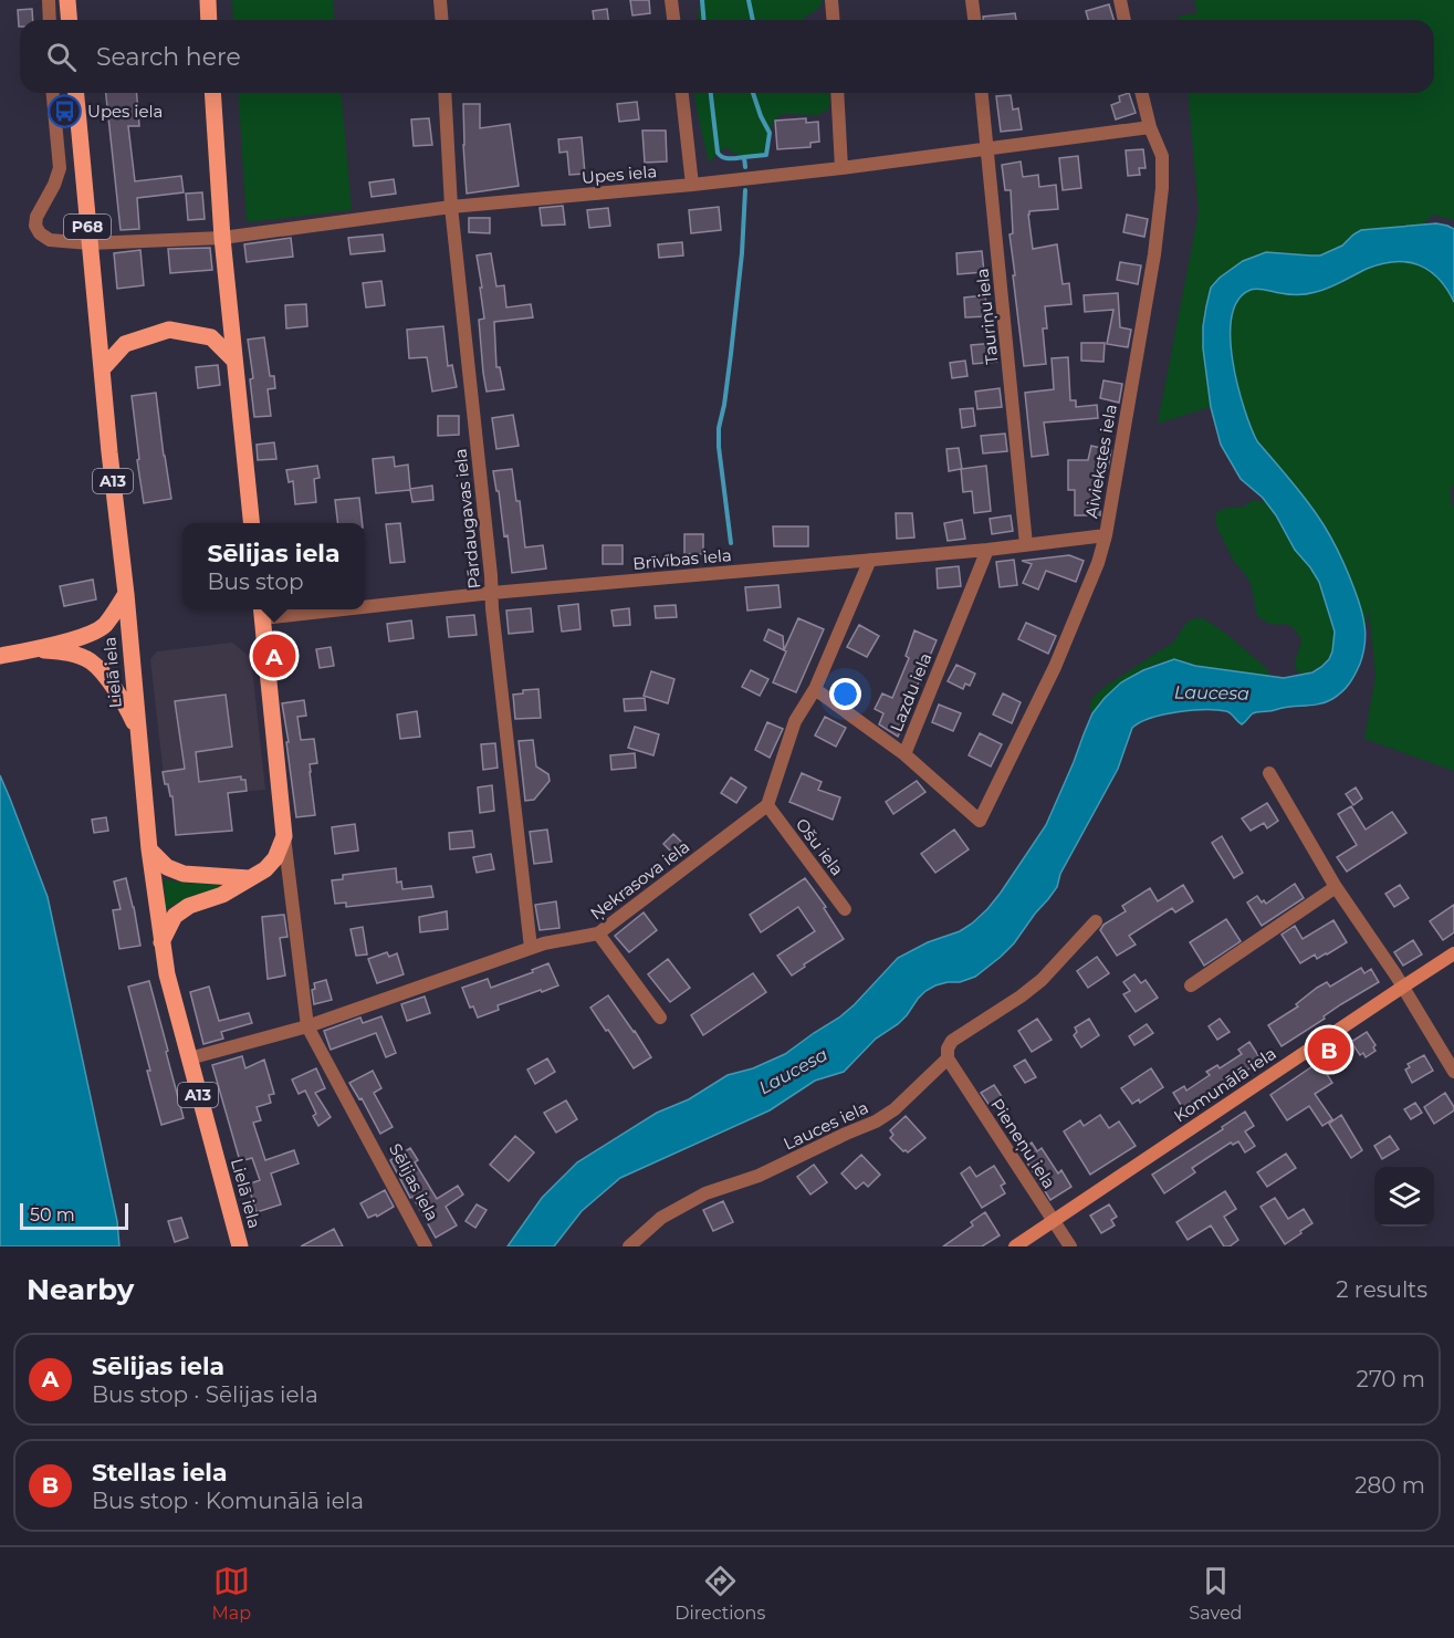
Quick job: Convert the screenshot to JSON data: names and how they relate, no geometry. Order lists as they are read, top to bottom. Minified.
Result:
{"streets":{"main road":["P68","A13","Lielā iela","Sēlijas iela"],"street":["Upes iela","Tauriņu iela","Aiviekstes iela","Pārdaugavas iela","Brīvības iela","Lazdu iela","Ošu iela","Ņekrasova iela","Komunālā iela","Lauces iela","Pieneņu iela"]},"crossings":[["Upes iela","Tauriņu iela"],["Upes iela","Aiviekstes iela"],["Upes iela","Pārdaugavas iela"],["Upes iela","Lielā iela"],["Tauriņu iela","Brīvības iela"],["Aiviekstes iela","Brīvības iela"],["Aiviekstes iela","Lazdu iela"],["A13","Lielā iela"],["Pārdaugavas iela","Brīvības iela"],["Pārdaugavas iela","Ņekrasova iela"],["Brīvības iela","Lazdu iela"],["Brīvības iela","Sēlijas iela"],["Lielā iela","Ņekrasova iela"],["Ošu iela","Ņekrasova iela"],["Ņekrasova iela","Sēlijas iela"],["Komunālā iela","Pieneņu iela"],["Lauces iela","Pieneņu iela"]],"water":["Laucesa"],"places":{"bus stop":["Upes iela"]},"scale_bar":"50 m","page":{"search":"Search here","popup":["Sēlijas iela","Bus stop"],"pins":["A","B"],"scale":"50 m","heading":["Nearby","2 results"],"list":[{"mark":"A","name":"Sēlijas iela","note":"Bus stop · Sēlijas iela","value":"270 m"},{"mark":"B","name":"Stellas iela","note":"Bus stop · Komunālā iela","value":"280 m"}],"nav":["Map","Directions","Saved"]}}
